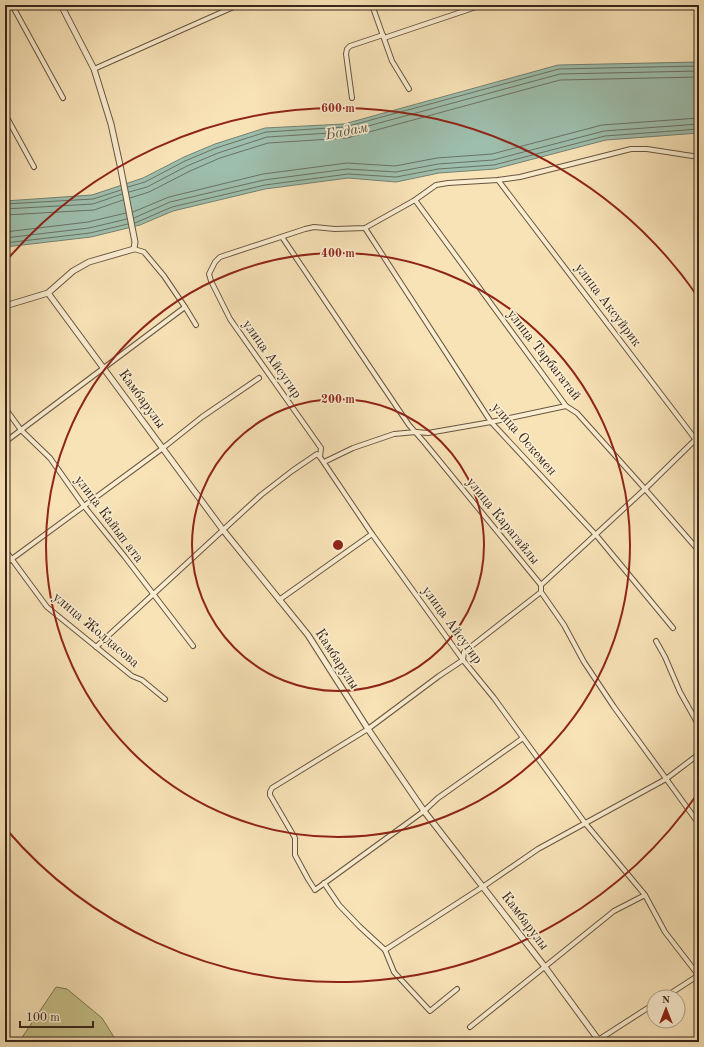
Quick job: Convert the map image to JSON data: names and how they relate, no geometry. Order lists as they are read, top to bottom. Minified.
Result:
{"streets":{"street":["улица Аксуйрик","улица Тарбагатай","улица Айсугир","Камбарулы","улица Оскемен","улица Кайып ата","улица Карагайлы","улица Жолдасова"]},"crossings":[["улица Айсугир","улица Карагайлы"]],"water":["Бадам"],"scale_bar":"100 m","north":"top","rings":["600 m","400 m","200 m"]}
